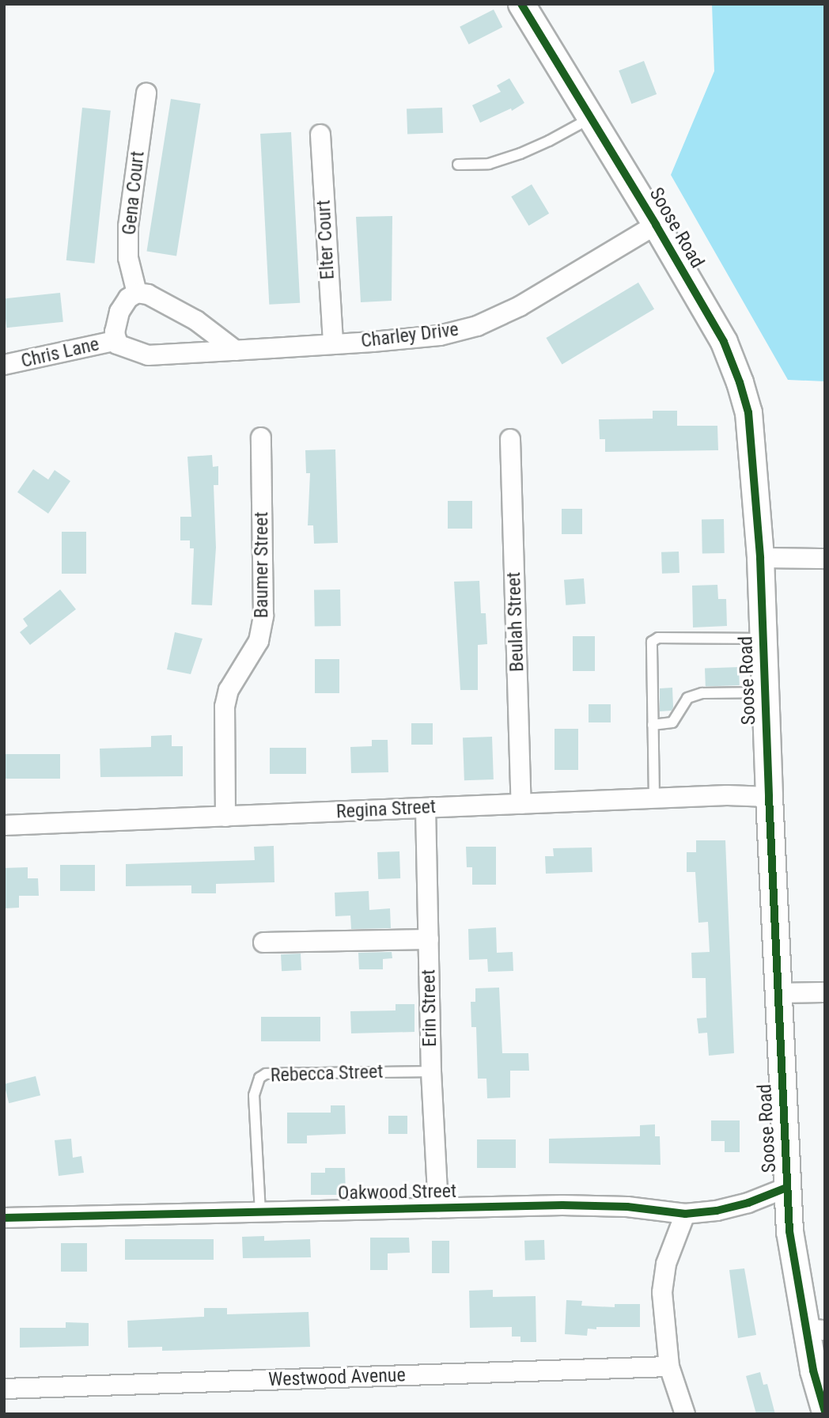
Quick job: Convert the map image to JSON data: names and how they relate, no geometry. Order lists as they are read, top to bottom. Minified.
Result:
{"streets":{"street":["Gena Court","Soose Road","Elter Court","Charley Drive","Chris Lane","Baumer Street","Beulah Street","Regina Street","Erin Street","Oakwood Street","Westwood Avenue"],"lane":["Rebecca Street"]},"crossings":[["Soose Road","Charley Drive"],["Soose Road","Regina Street"],["Soose Road","Oakwood Street"],["Elter Court","Charley Drive"],["Charley Drive","Chris Lane"],["Baumer Street","Regina Street"],["Beulah Street","Regina Street"],["Regina Street","Erin Street"],["Erin Street","Rebecca Street"],["Erin Street","Oakwood Street"],["Rebecca Street","Oakwood Street"]]}
